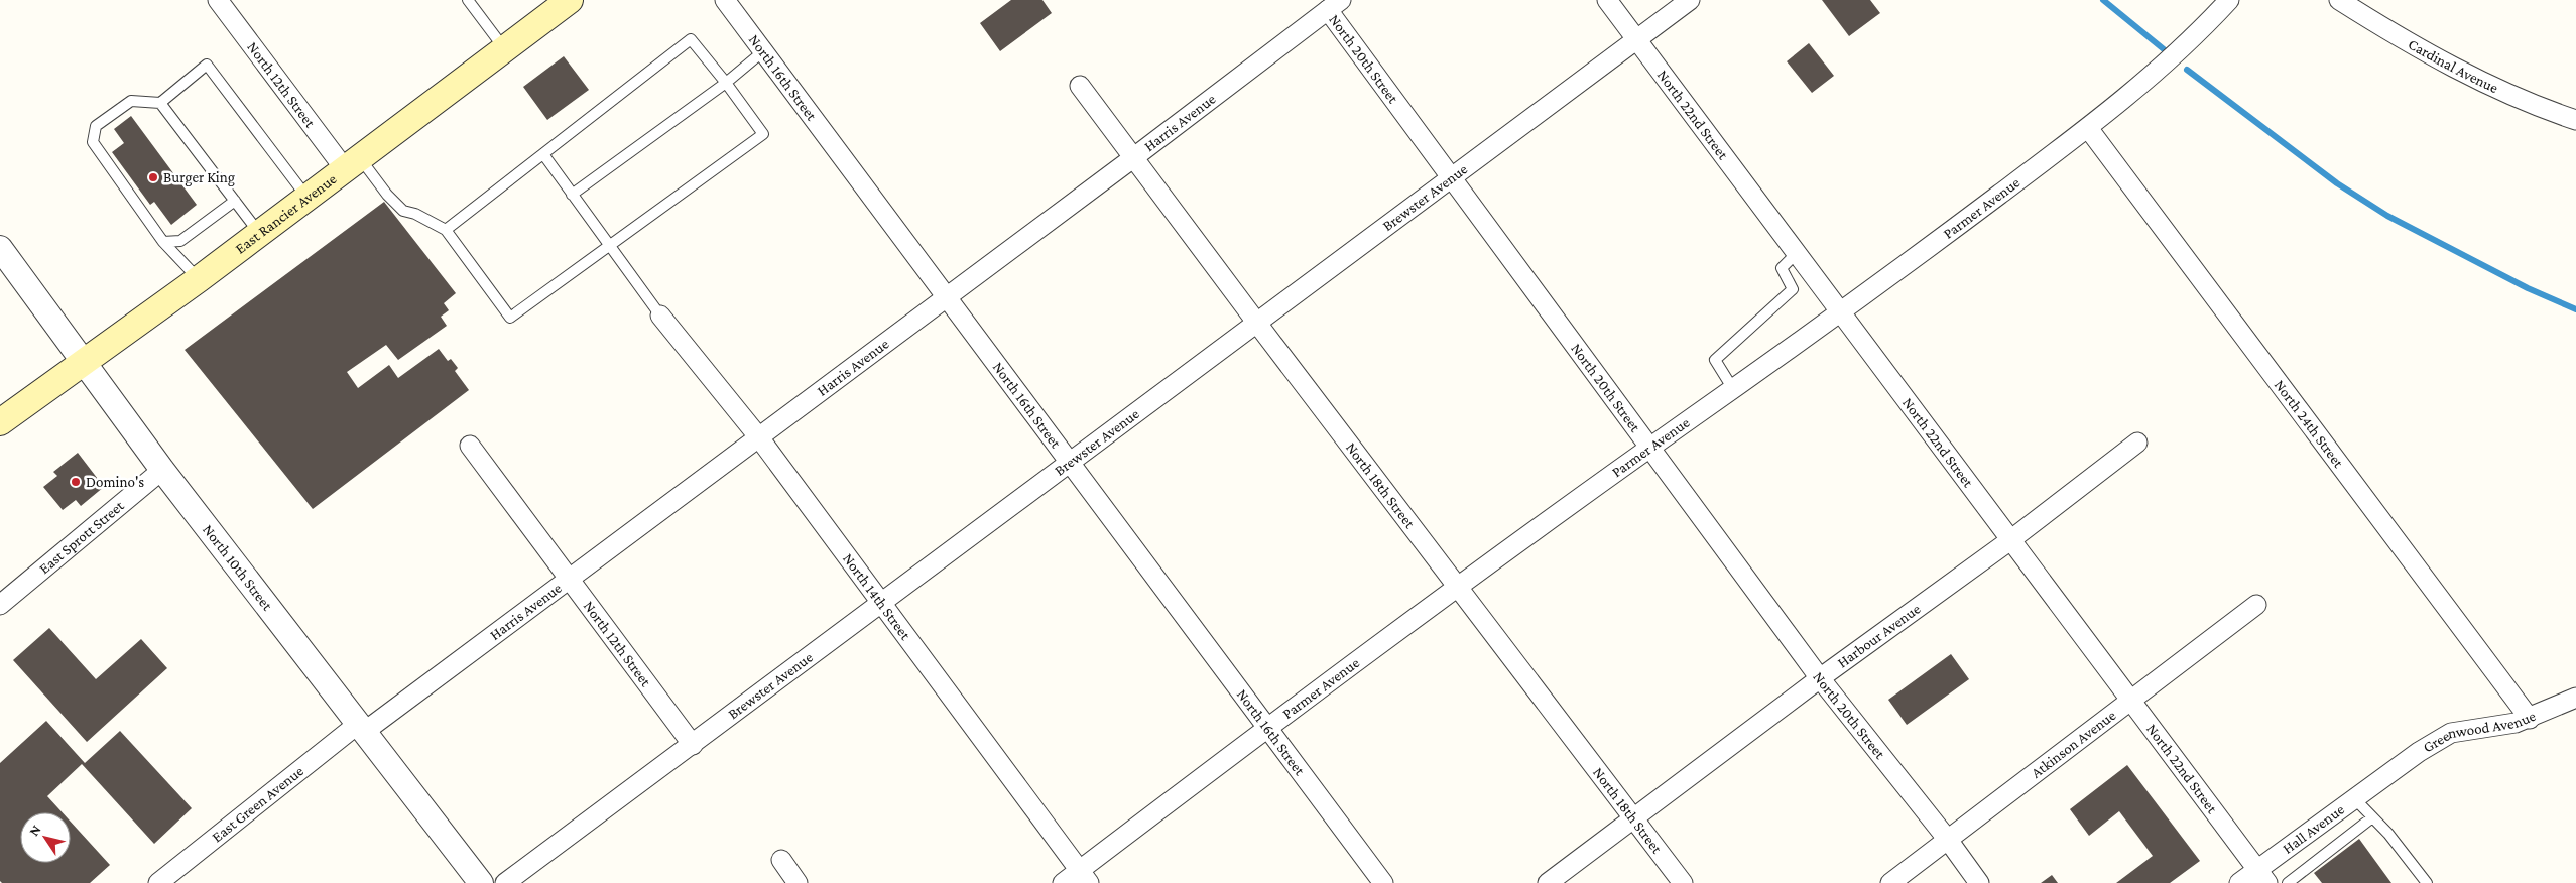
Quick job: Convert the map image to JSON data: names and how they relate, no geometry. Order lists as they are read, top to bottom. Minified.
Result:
{"streets":{"main road":["East Rancier Avenue"],"street":["North 20th Street","Cardinal Avenue","North 16th Street","North 12th Street","North 22nd Street","Harris Avenue","Brewster Avenue","Parmer Avenue","North 24th Street","North 18th Street","East Sprott Street","North 10th Street","North 14th Street","Harbour Avenue","Greenwood Avenue","Atkinson Avenue","East Green Avenue","Hall Avenue"]},"crossings":[["North 20th Street","Harris Avenue"],["North 20th Street","Brewster Avenue"],["North 20th Street","Parmer Avenue"],["North 20th Street","Harbour Avenue"],["North 20th Street","Atkinson Avenue"],["North 16th Street","Harris Avenue"],["North 16th Street","Brewster Avenue"],["North 16th Street","Parmer Avenue"],["North 12th Street","Harris Avenue"],["North 12th Street","Brewster Avenue"],["North 12th Street","East Rancier Avenue"],["North 22nd Street","Brewster Avenue"],["North 22nd Street","Parmer Avenue"],["North 22nd Street","Harbour Avenue"],["North 22nd Street","Atkinson Avenue"],["North 22nd Street","Hall Avenue"],["Harris Avenue","North 18th Street"],["Harris Avenue","North 10th Street"],["Harris Avenue","North 14th Street"],["Harris Avenue","East Green Avenue"],["Brewster Avenue","North 18th Street"],["Brewster Avenue","North 14th Street"],["Parmer Avenue","North 24th Street"],["Parmer Avenue","North 18th Street"],["Parmer Avenue","North 14th Street"],["East Rancier Avenue","North 10th Street"],["North 24th Street","Greenwood Avenue"],["North 18th Street","Harbour Avenue"],["East Sprott Street","North 10th Street"],["North 10th Street","East Green Avenue"],["Greenwood Avenue","Hall Avenue"]],"places":["Burger King","Domino's"],"north":"top left"}
